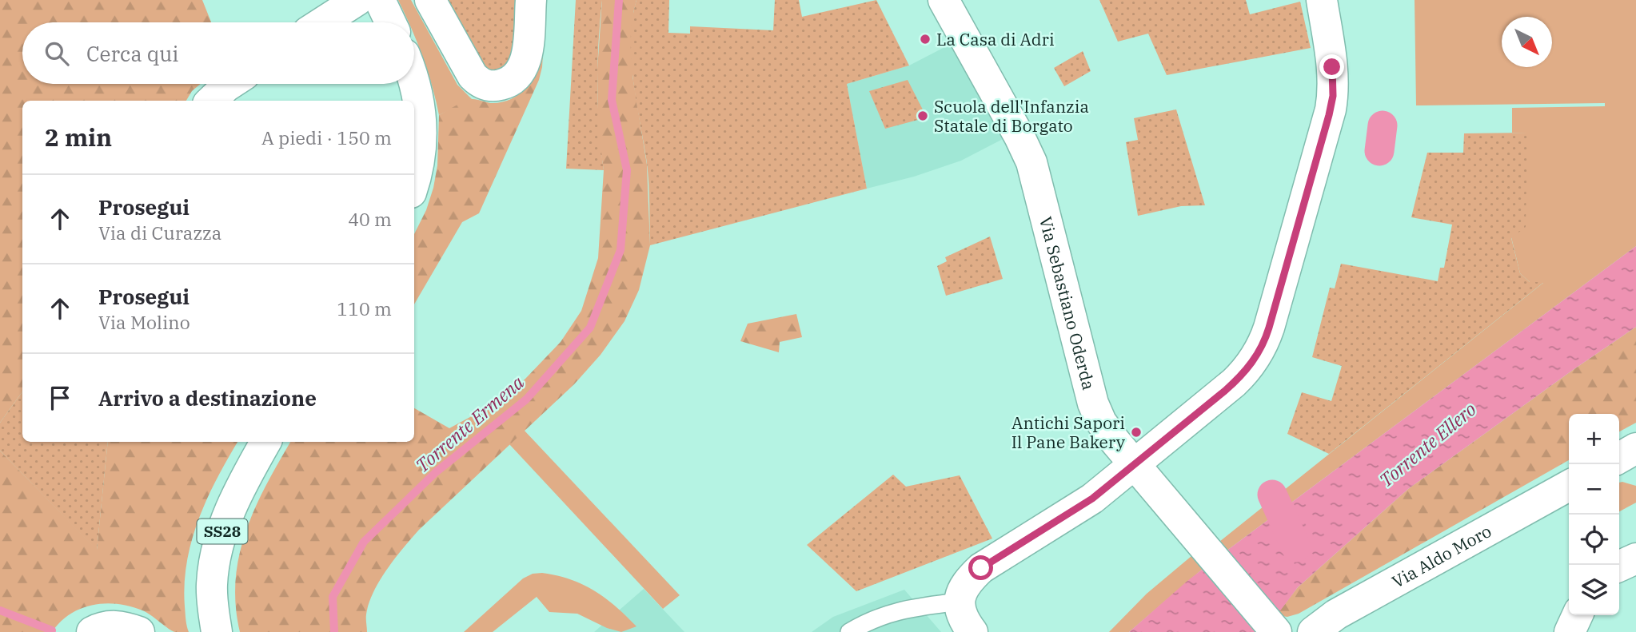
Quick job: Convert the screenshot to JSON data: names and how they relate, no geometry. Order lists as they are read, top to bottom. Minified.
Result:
{"streets":{"main road":["Via Sebastiano Oderda","SS28","Via Aldo Moro"]},"water":["Torrente Ermena","Torrente Ellero"],"places":["La Casa di Adri","Scuola dell'Infanzia Statale di Borgato","Antichi Sapori Il Pane Bakery"],"north":"bottom right","page":{"search":"Cerca qui","heading":["2 min","A piedi · 150 m"],"list":[["Prosegui","Via di Curazza","40 m"],["Prosegui","Via Molino","110 m"],"Arrivo a destinazione"],"map_buttons":["+","−"]}}
